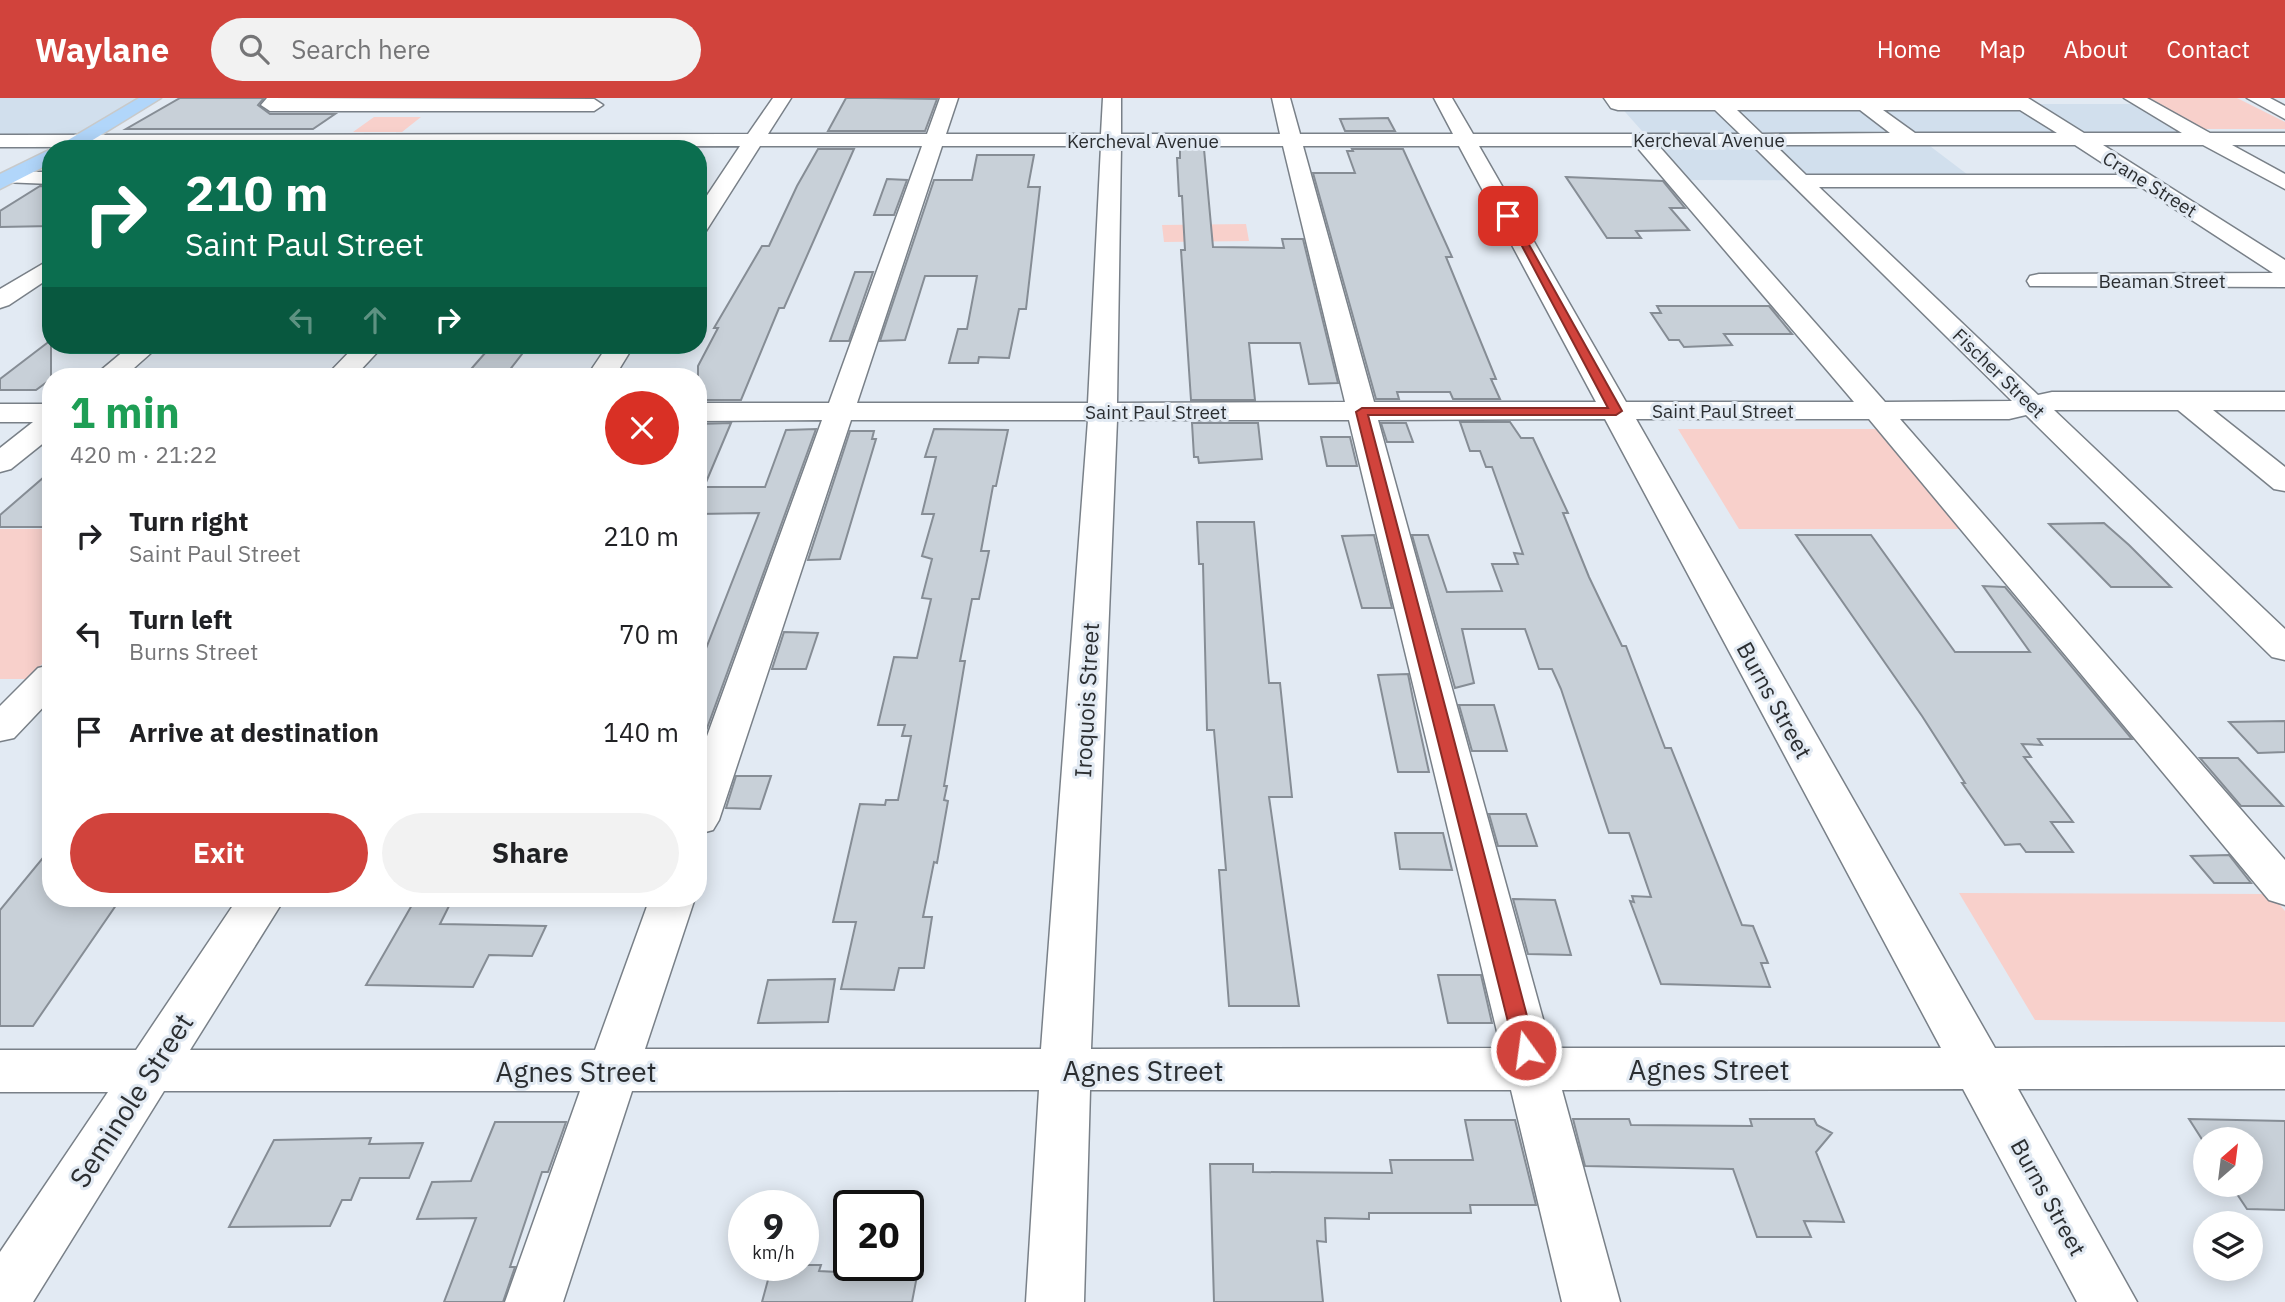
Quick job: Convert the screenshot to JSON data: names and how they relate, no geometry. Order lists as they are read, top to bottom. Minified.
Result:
{"streets":{"street":["Kercheval Avenue","Crane Street","Beaman Street","Fischer Street","Saint Paul Street","Iroquois Street","Burns Street","Agnes Street","Seminole Street"]},"crossings":[["Kercheval Avenue","Crane Street"],["Kercheval Avenue","Fischer Street"],["Kercheval Avenue","Iroquois Street"],["Kercheval Avenue","Burns Street"],["Fischer Street","Saint Paul Street"],["Saint Paul Street","Iroquois Street"],["Saint Paul Street","Burns Street"],["Iroquois Street","Agnes Street"],["Burns Street","Agnes Street"],["Agnes Street","Seminole Street"]],"north":"top right","page":{"header":"Waylane","search":"Search here","nav":["Home","Map","About","Contact"],"turn":["210 m","Saint Paul Street"],"heading":["1 min","420 m · 21:22"],"list":[{"name":"Turn right","note":"Saint Paul Street","value":"210 m"},{"name":"Turn left","note":"Burns Street","value":"70 m"},{"name":"Arrive at destination","value":"140 m"}],"buttons":["Exit","Share"],"speed":"9 km/h","limit":"20"}}
